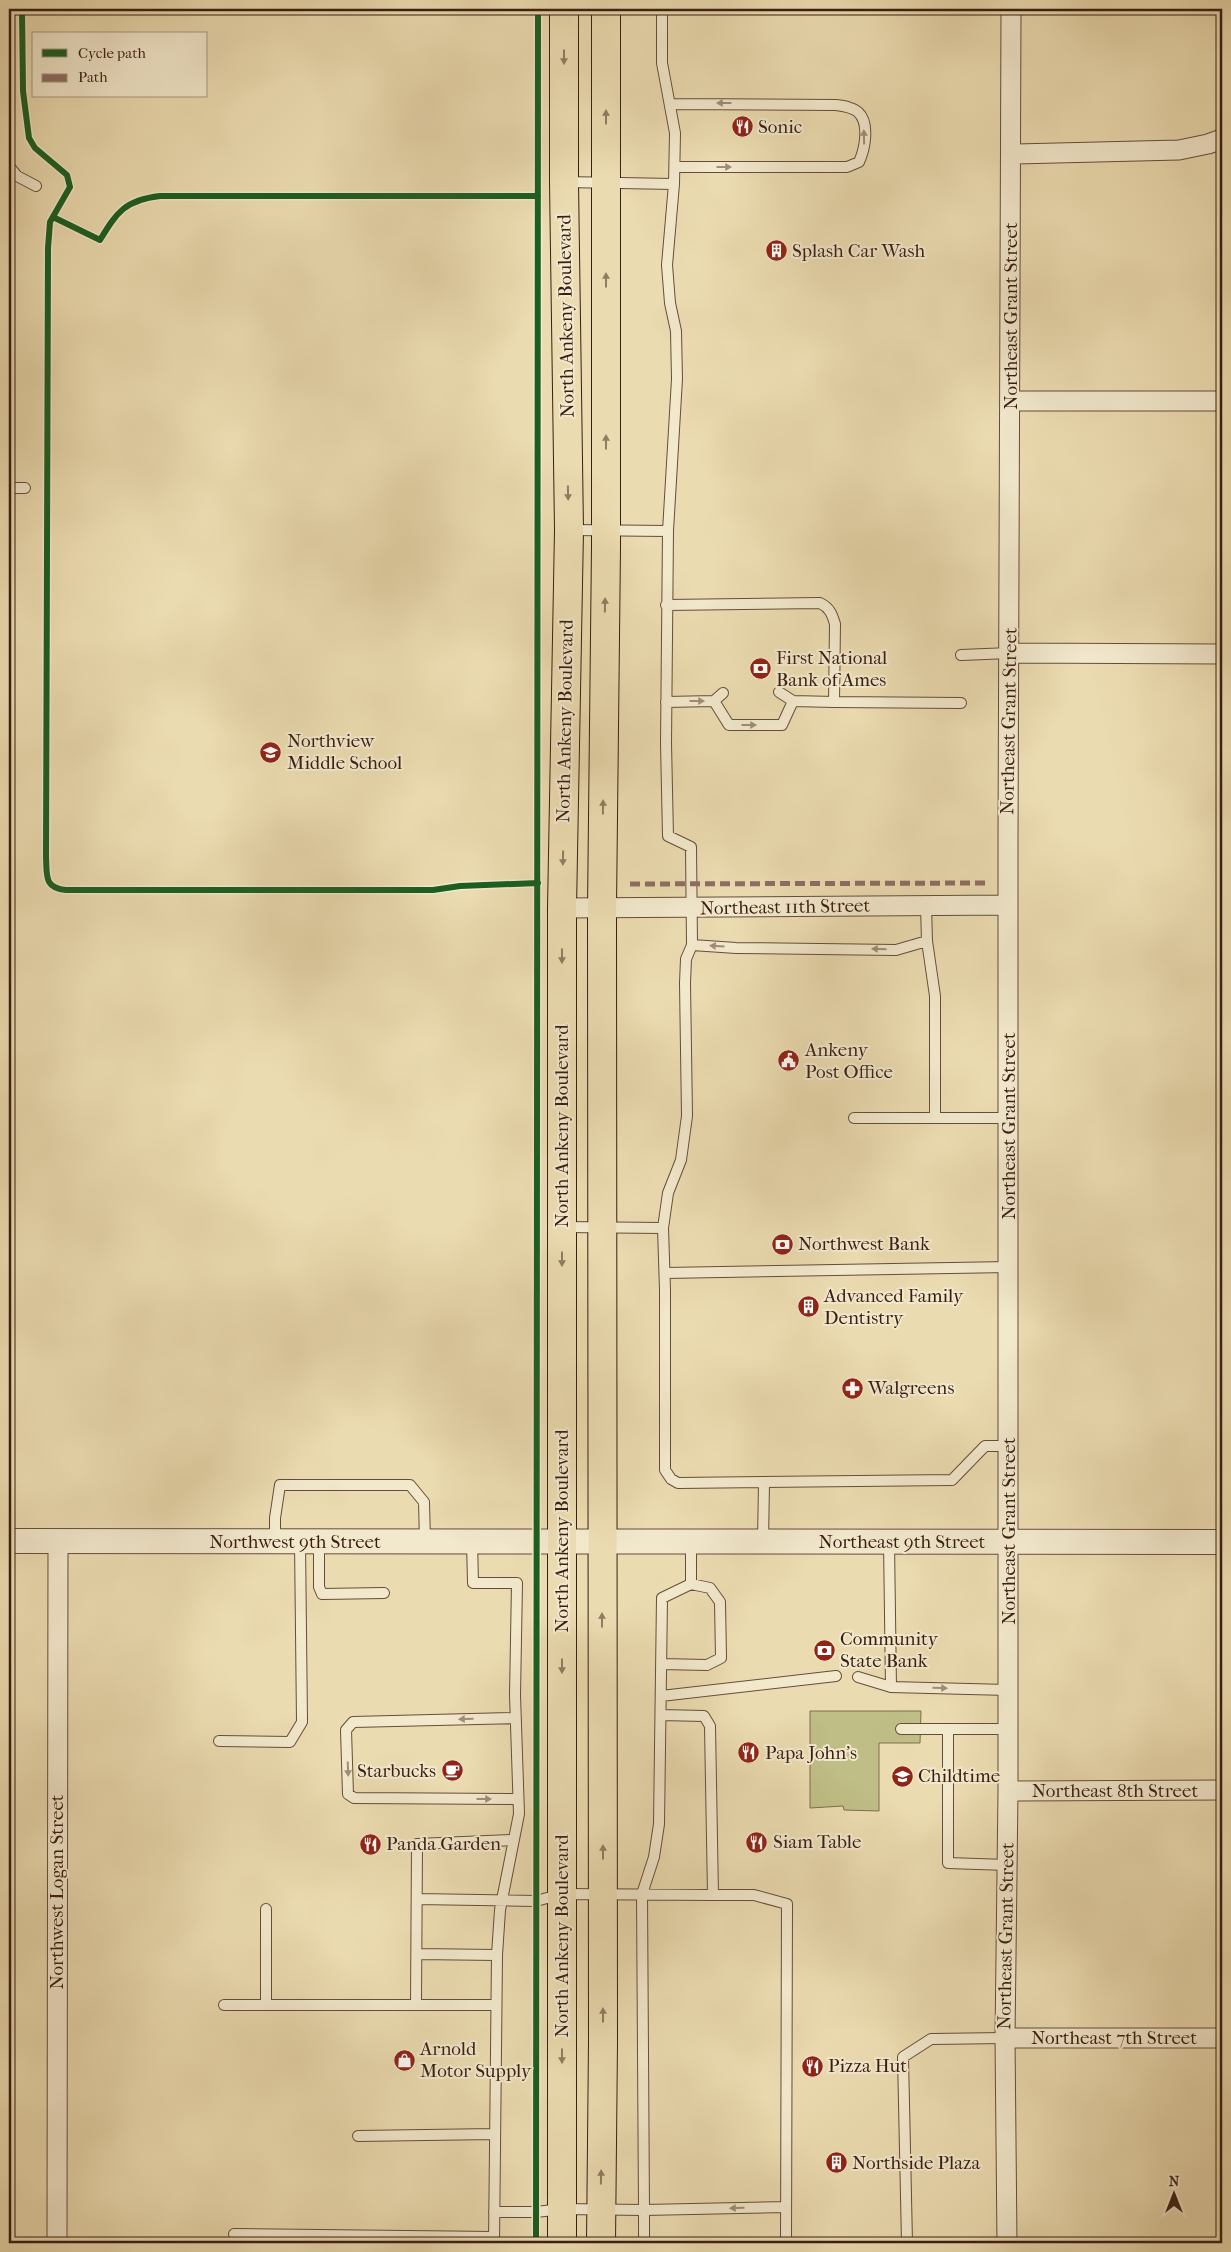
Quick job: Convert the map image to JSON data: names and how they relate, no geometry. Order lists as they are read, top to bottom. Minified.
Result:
{"streets":{"main road":["North Ankeny Boulevard"],"street":["Northeast Grant Street","Northeast 11th Street","Northwest 9th Street","Northeast 9th Street","Northeast 8th Street","Northwest Logan Street","Northeast 7th Street"]},"crossings":[["North Ankeny Boulevard","Northeast 11th Street"],["North Ankeny Boulevard","Northwest 9th Street"],["North Ankeny Boulevard","Northeast 9th Street"],["Northeast Grant Street","Northeast 11th Street"],["Northeast Grant Street","Northeast 9th Street"],["Northeast Grant Street","Northeast 8th Street"],["Northeast Grant Street","Northeast 7th Street"],["Northwest 9th Street","Northeast 9th Street"],["Northwest 9th Street","Northwest Logan Street"]],"places":{"restaurant":["Sonic","Papa John's","Siam Table","Panda Garden","Pizza Hut"],"building":["Splash Car Wash","Advanced Family Dentistry","Northside Plaza"],"bank":["First National Bank of Ames","Northwest Bank","Community State Bank"],"school or university":["Northview Middle School","Childtime"],"public building":["Ankeny Post Office"],"pharmacy":["Walgreens"],"cafe":["Starbucks"],"shop":["Arnold Motor Supply"]},"legend":["Cycle path","Path"],"north":"top"}
